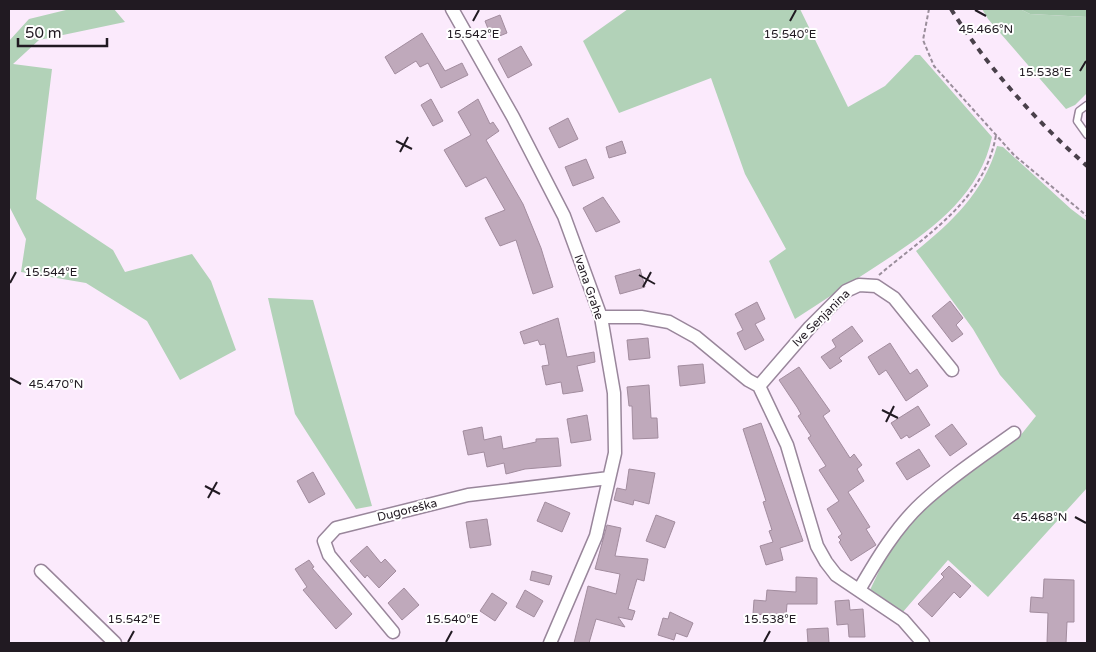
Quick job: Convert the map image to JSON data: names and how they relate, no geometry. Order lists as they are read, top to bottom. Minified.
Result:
{"streets":{"street":["Ivana Grahe","Ive Senjanina","Dugoreška"]},"crossings":[["Ivana Grahe","Dugoreška"]],"scale_bar":"50 m","coordinates":["45.466°N","15.542°E","15.540°E","15.538°E","15.544°E","45.470°N","45.468°N"]}
